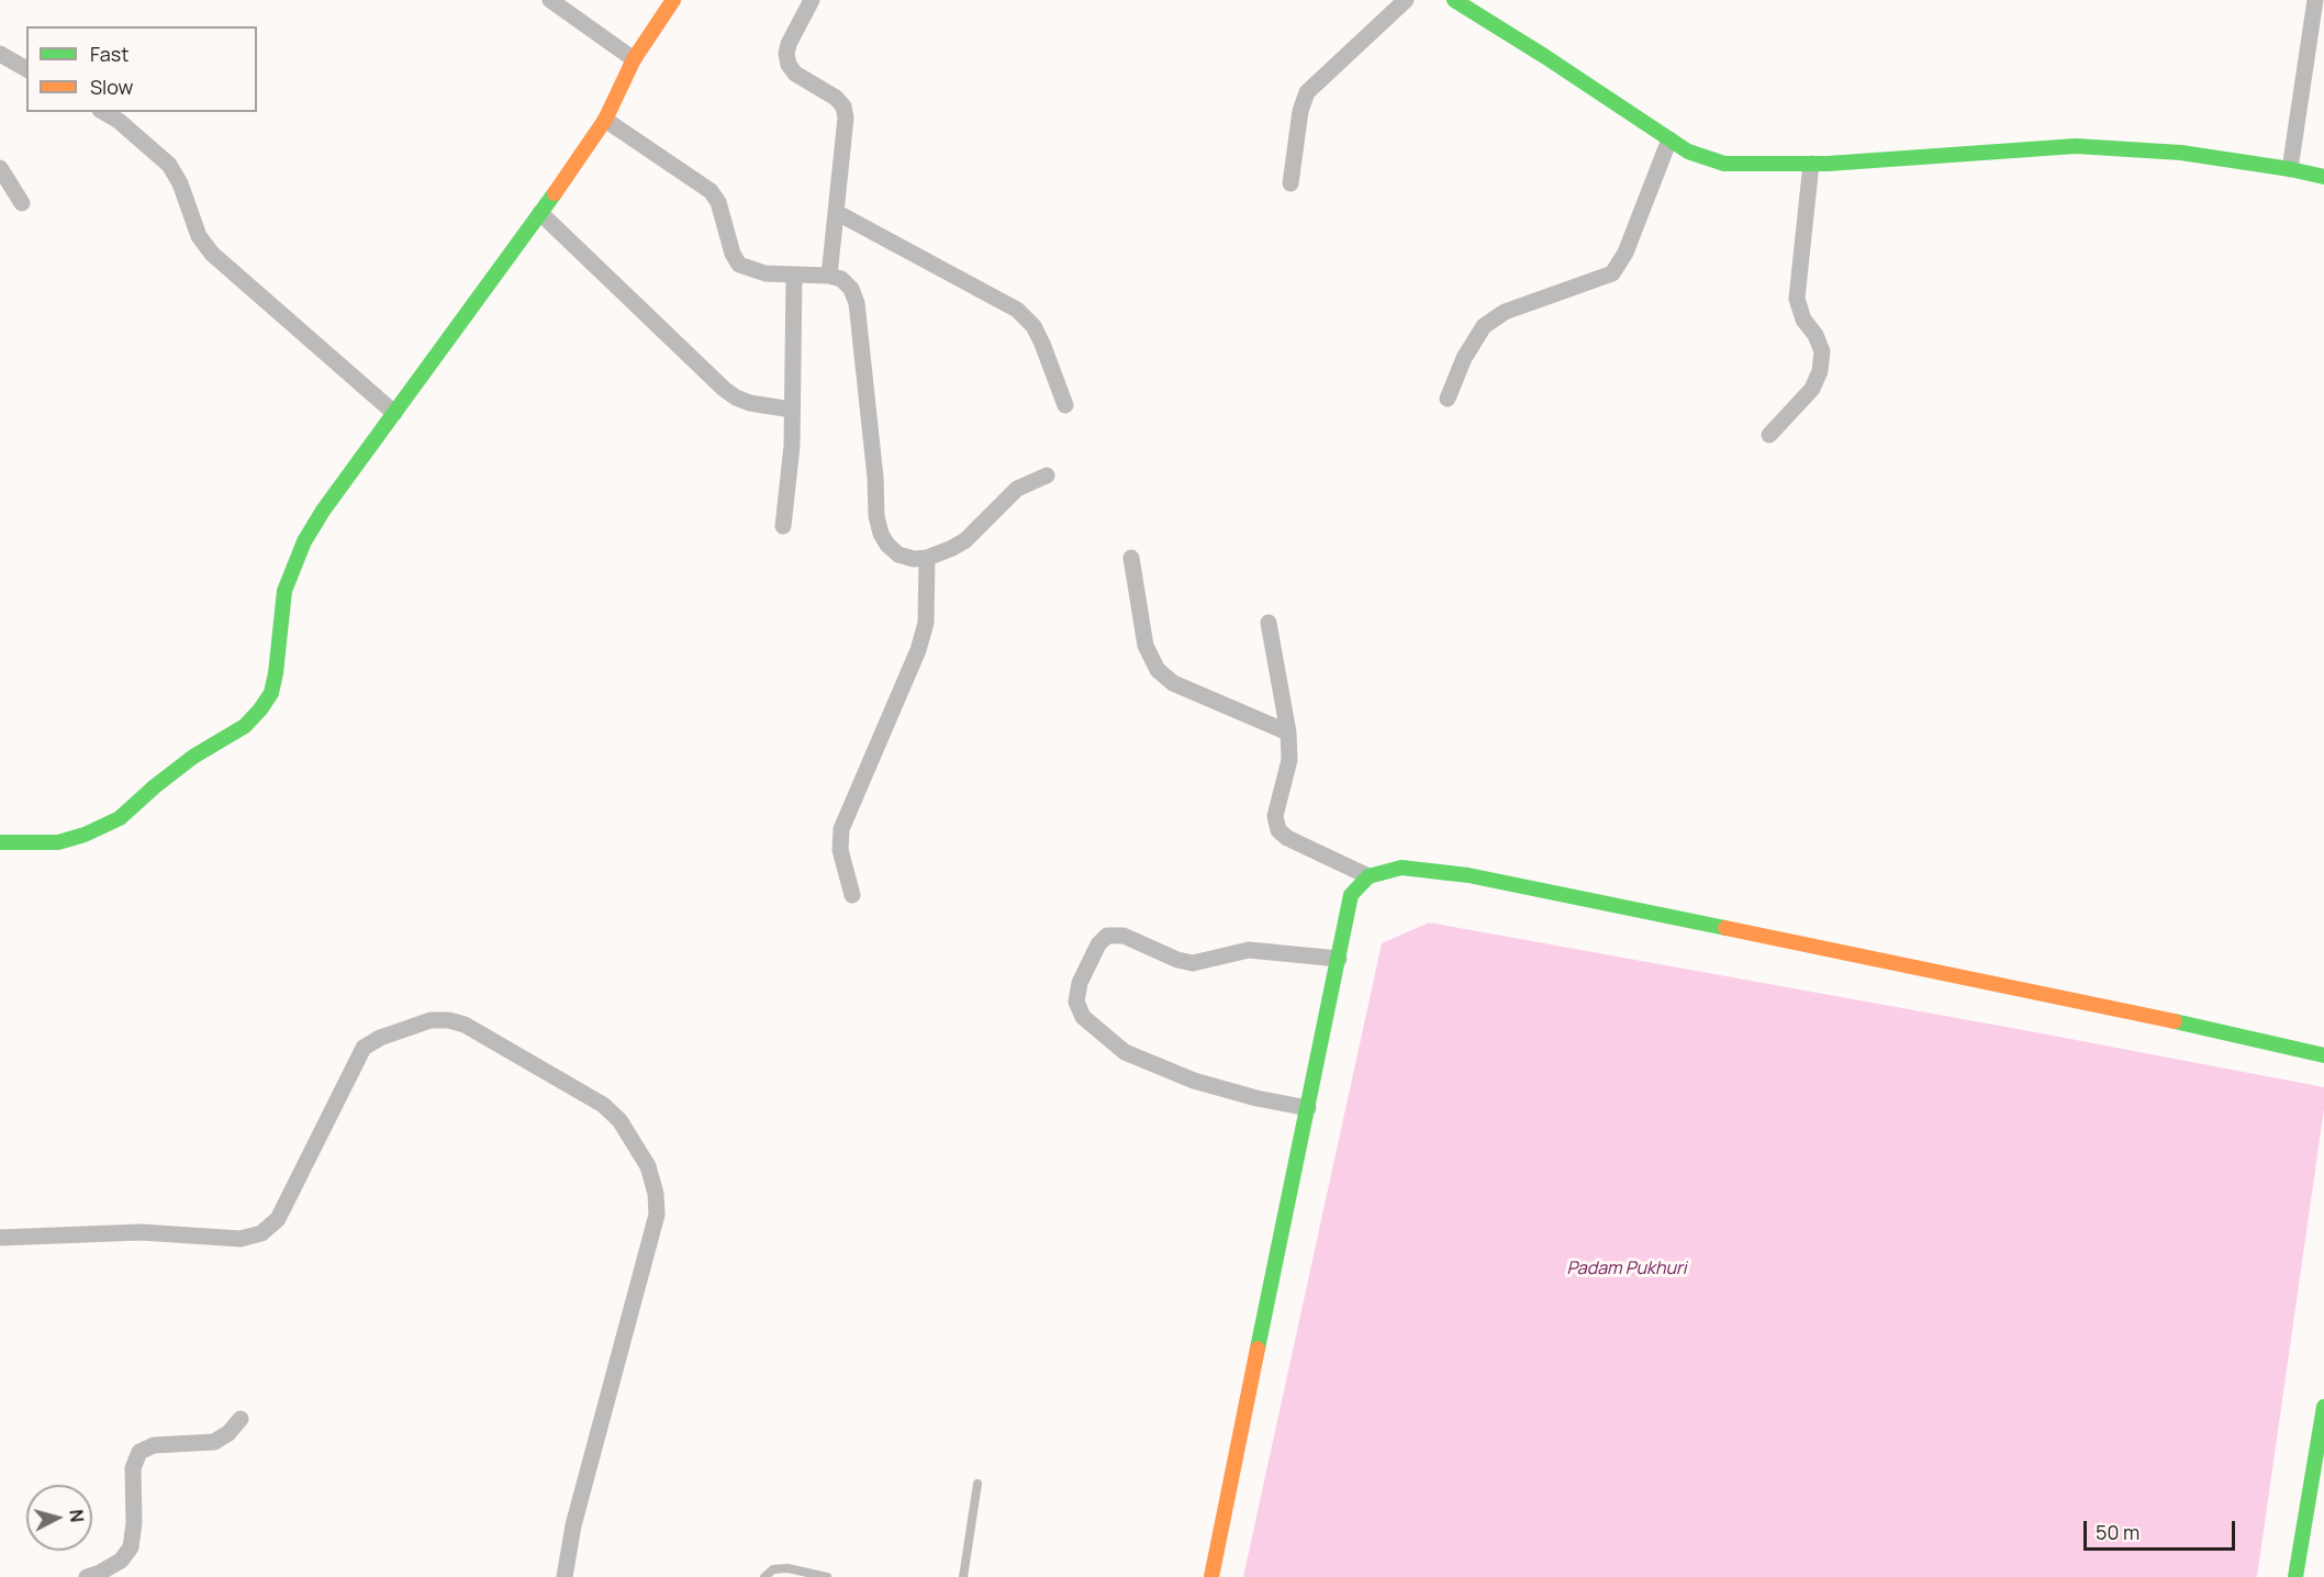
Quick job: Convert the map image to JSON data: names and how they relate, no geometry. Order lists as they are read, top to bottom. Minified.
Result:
{"water":["Padam Pukhuri"],"legend":["Fast","Slow"],"scale_bar":"50 m","north":"right"}
